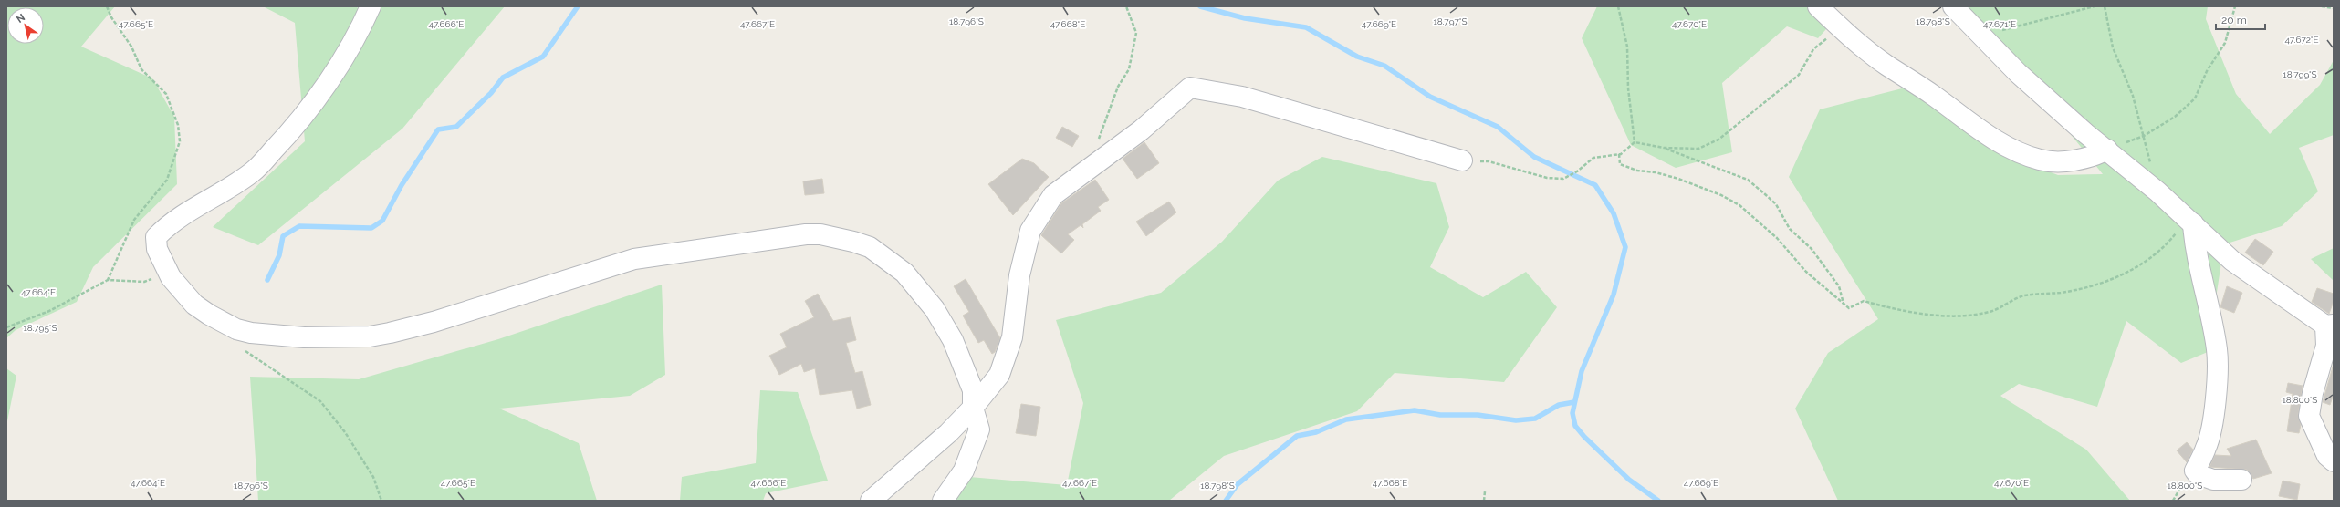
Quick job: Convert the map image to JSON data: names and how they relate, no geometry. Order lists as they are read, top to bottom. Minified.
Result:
{"scale_bar":"20 m","north":"top left","coordinates":["18.796°S","18.797°S","18.798°S","47.665°E","47.666°E","47.667°E","47.668°E","47.669°E","47.670°E","47.671°E","47.672°E","18.799°S","47.664°E","18.795°S","18.800°S"]}
